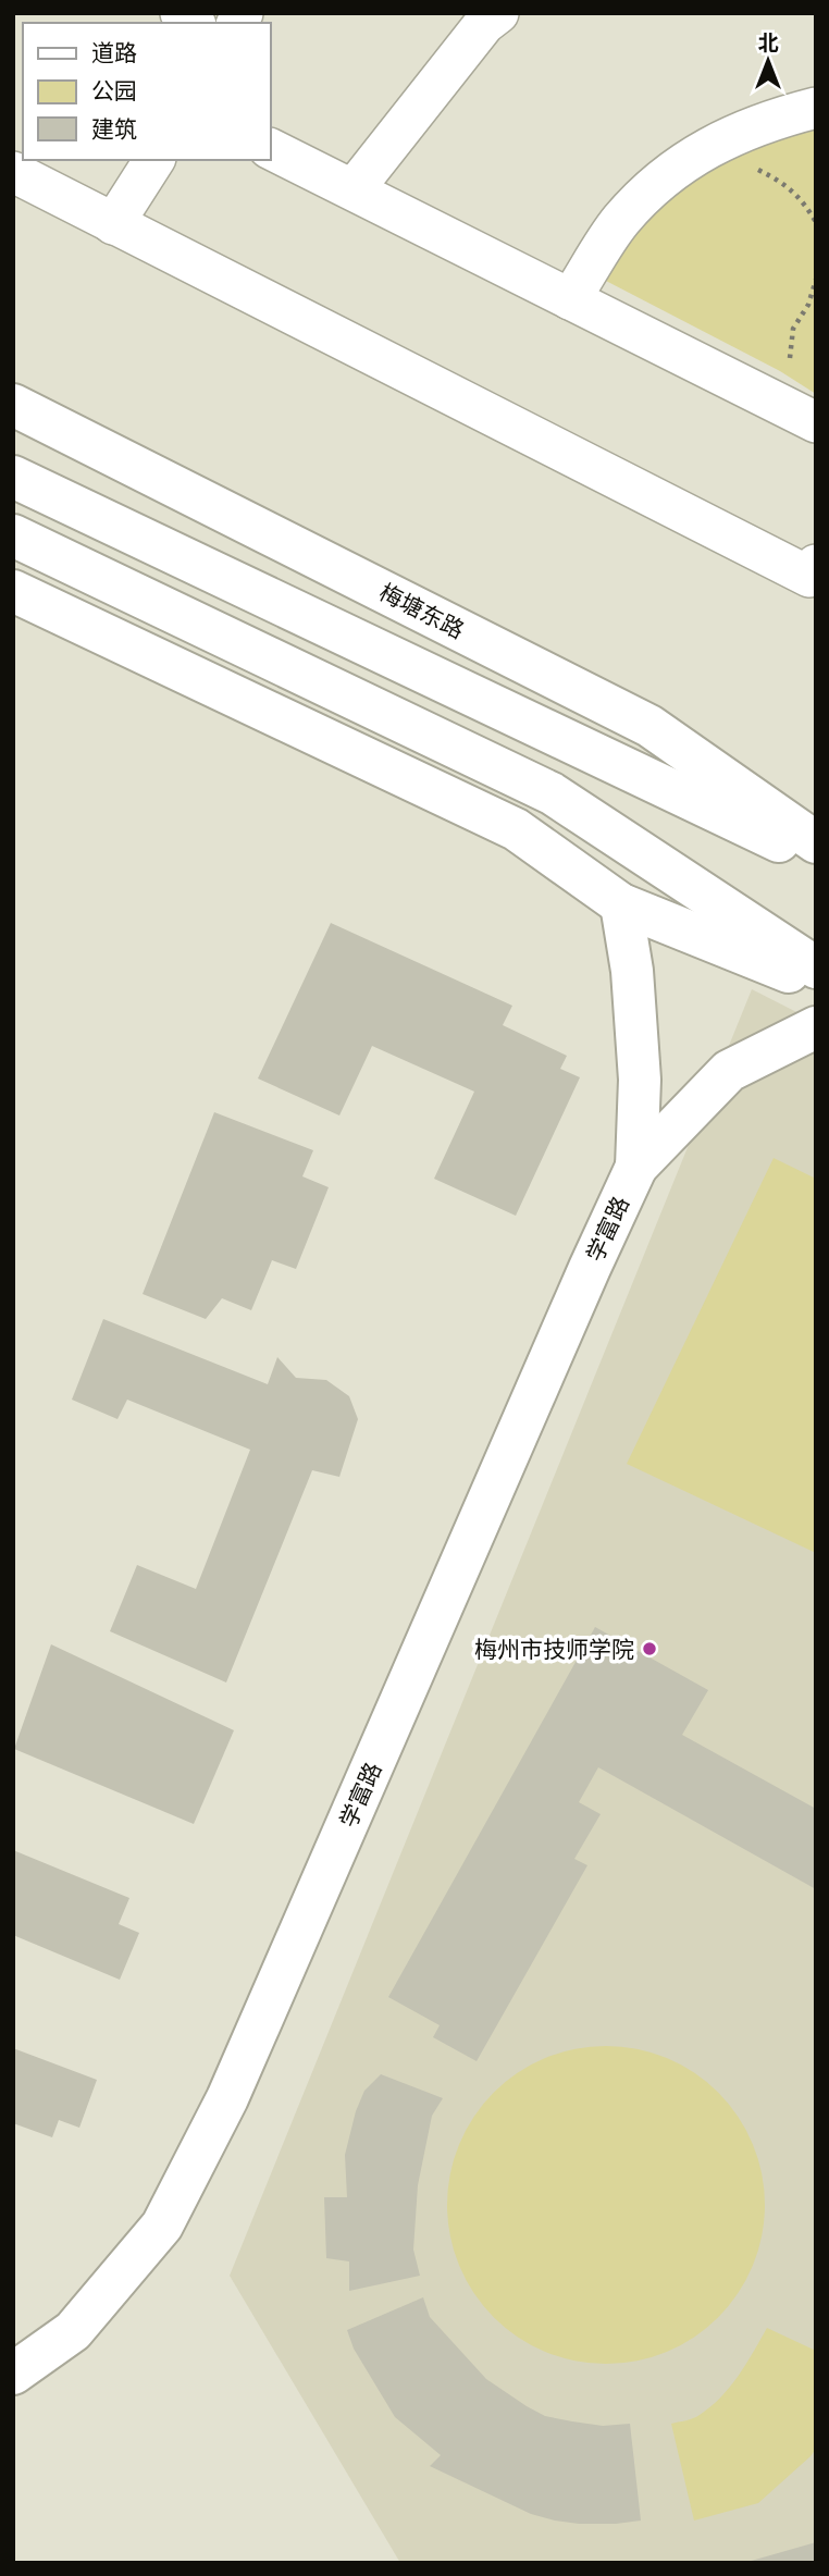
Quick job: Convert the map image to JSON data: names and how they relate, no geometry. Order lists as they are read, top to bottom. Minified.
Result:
{"streets":{"main road":["梅塘东路","学富路"]},"places":["梅州市技师学院"],"legend":["道路","公园","建筑"],"north":"top"}
